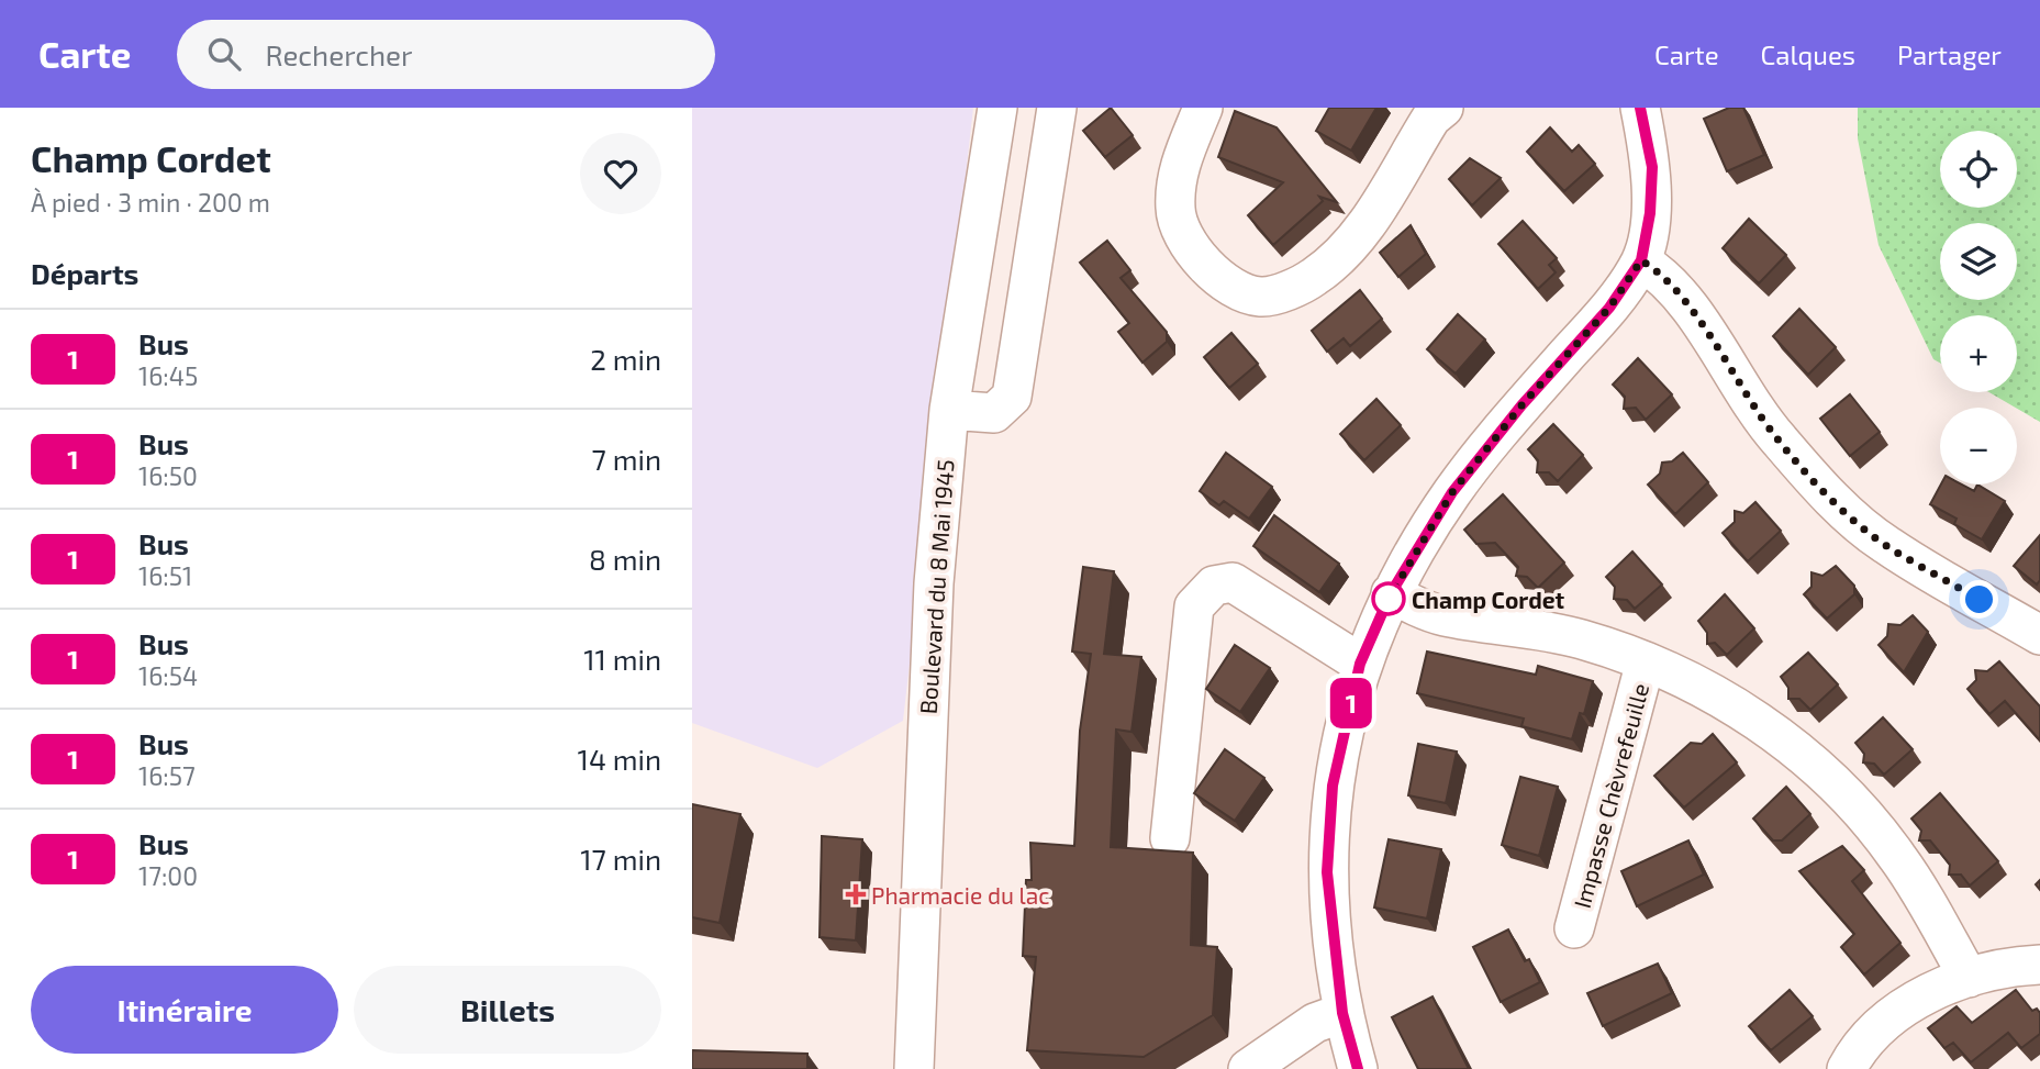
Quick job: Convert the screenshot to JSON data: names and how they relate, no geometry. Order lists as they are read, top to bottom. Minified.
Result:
{"streets":{"street":["Boulevard du 8 Mai 1945","Impasse Chèvrefeuille"]},"places":{"other":["Champ Cordet"],"health":["Pharmacie du lac"]},"lines":["bus line 1"],"page":{"header":"Carte","search":"Rechercher","nav":["Carte","Calques","Partager"],"heading":[["Champ Cordet","À pied · 3 min · 200 m"],"Départs"],"on_map":"1","map_buttons":["+","−"],"list":[{"mark":"1","name":"Bus","note":"16:45","value":"2 min"},{"mark":"1","name":"Bus","note":"16:50","value":"7 min"},{"mark":"1","name":"Bus","note":"16:51","value":"8 min"},{"mark":"1","name":"Bus","note":"16:54","value":"11 min"},{"mark":"1","name":"Bus","note":"16:57","value":"14 min"},{"mark":"1","name":"Bus","note":"17:00","value":"17 min"}],"buttons":["Itinéraire","Billets"]}}
